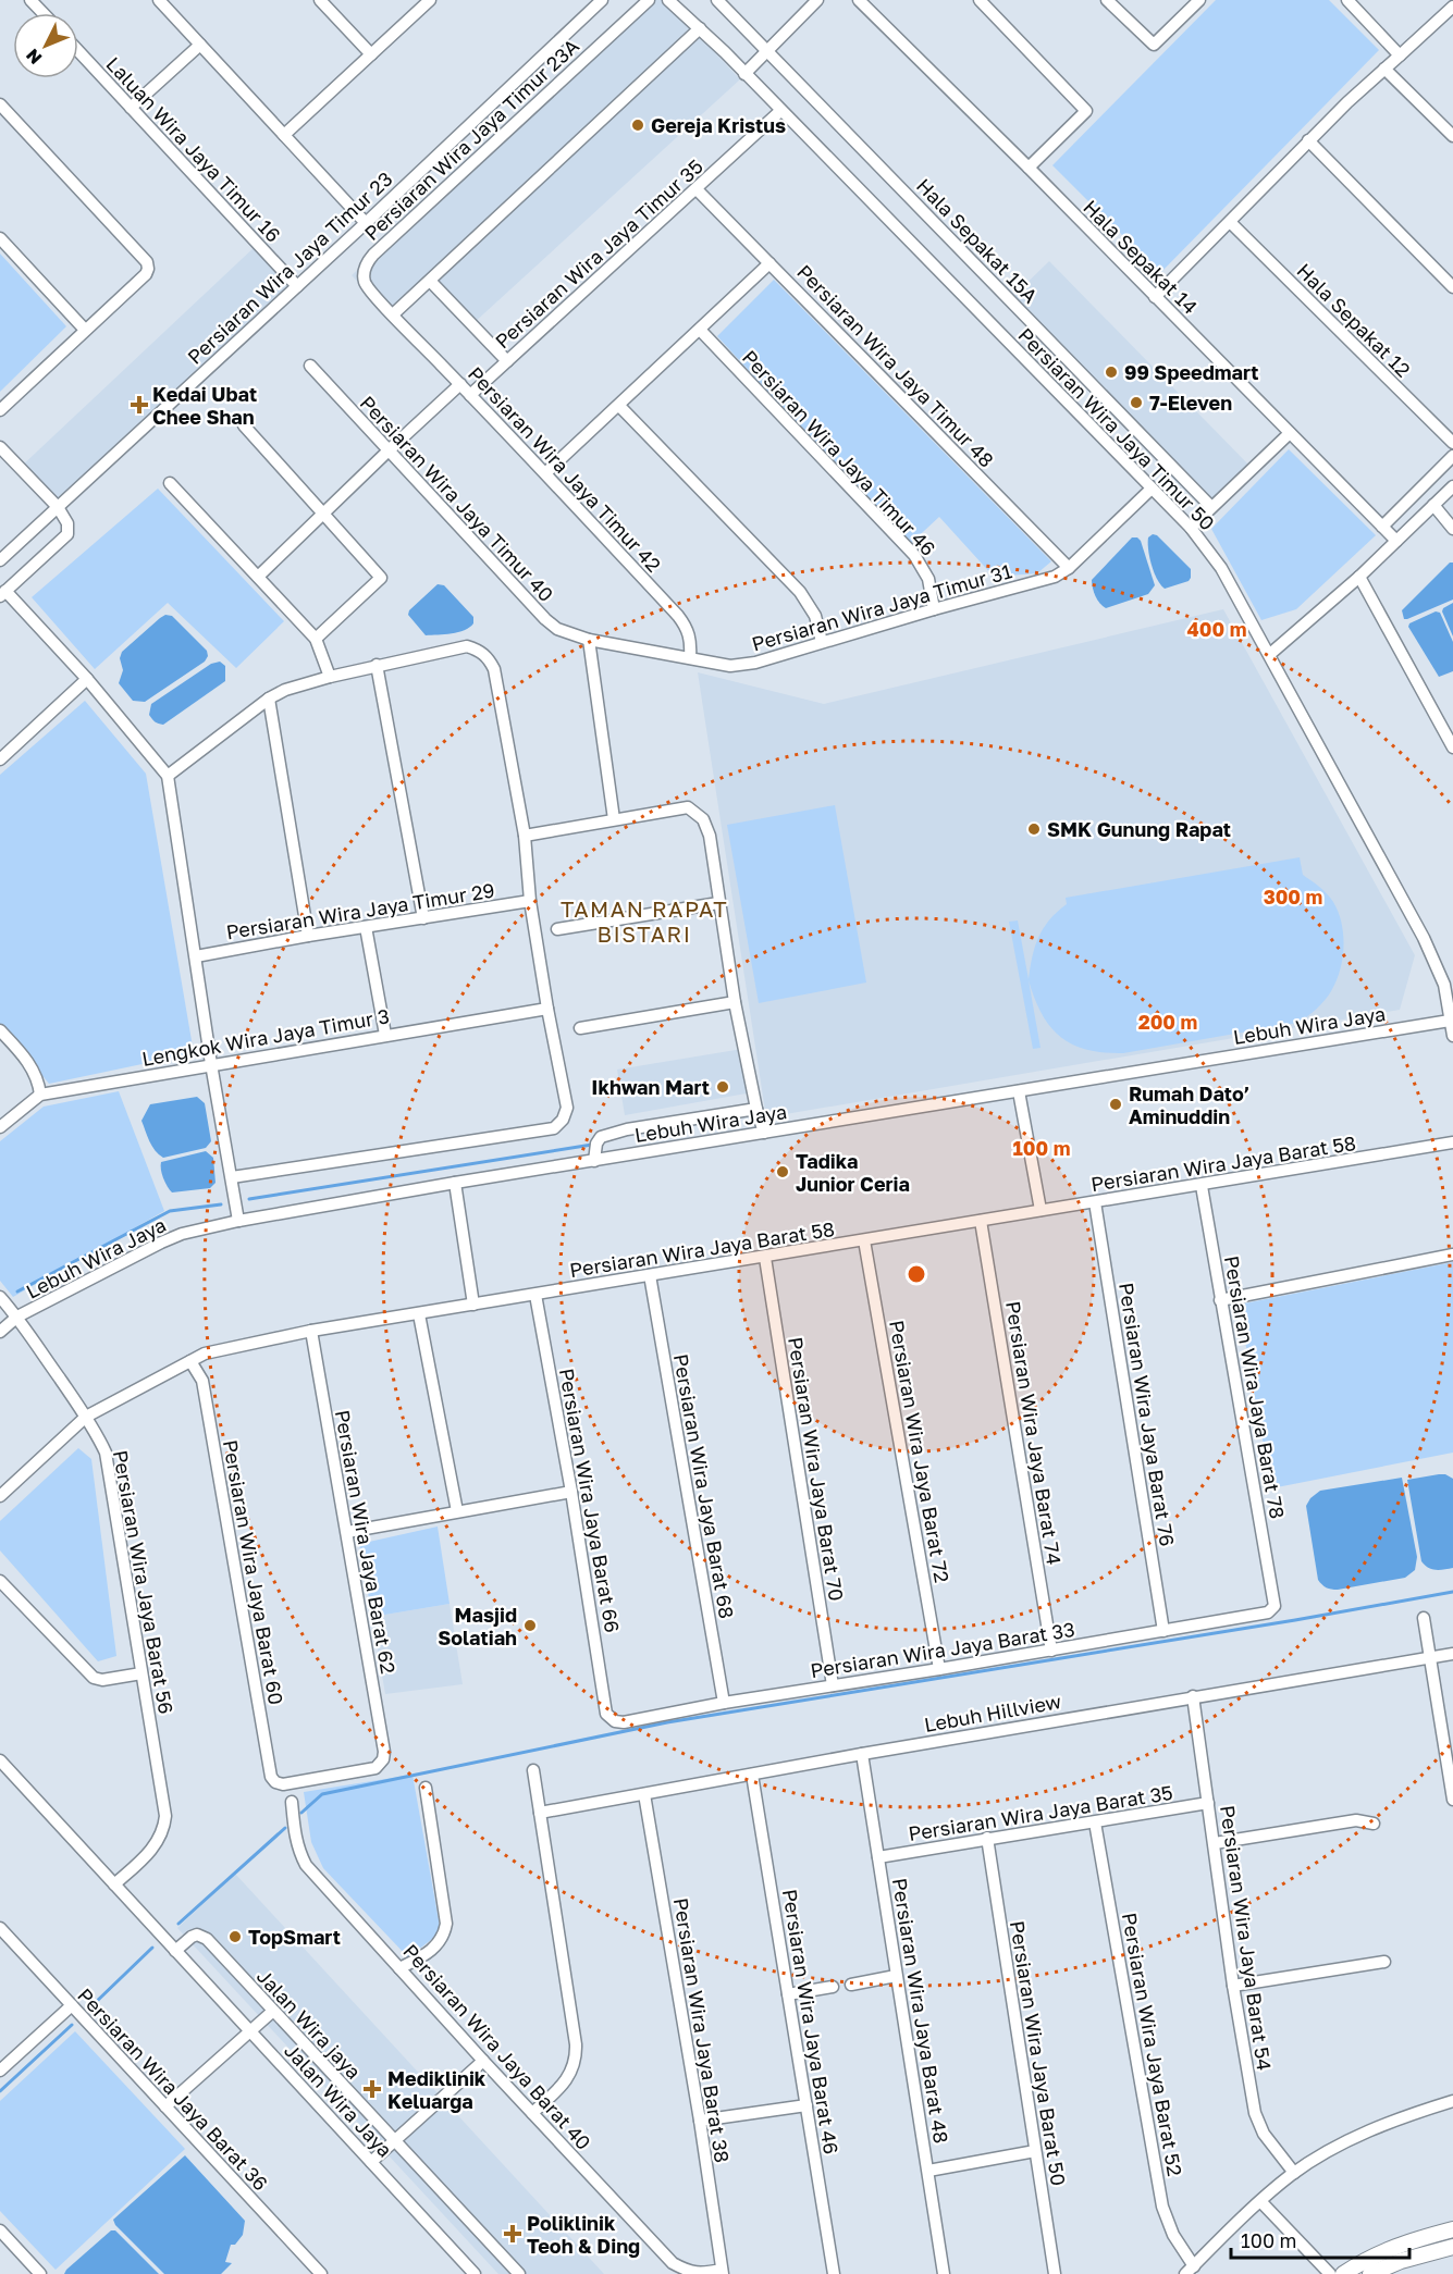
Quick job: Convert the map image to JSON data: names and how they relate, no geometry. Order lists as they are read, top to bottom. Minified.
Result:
{"streets":{"street":["Persiaran Wira Jaya Timur 23A","Laluan Wira Jaya Timur 16","Hala Sepakat 15A","Persiaran Wira Jaya Timur 35","Hala Sepakat 14","Persiaran Wira Jaya Timur 23","Hala Sepakat 12","Persiaran Wira Jaya Timur 48","Persiaran Wira Jaya Timur 50","Persiaran Wira Jaya Timur 46","Persiaran Wira Jaya Timur 42","Persiaran Wira Jaya Timur 40","Persiaran Wira Jaya Timur 31","Persiaran Wira Jaya Timur 29","Lebuh Wira Jaya","Lengkok Wira Jaya Timur 3","Persiaran Wira Jaya Barat 58","Persiaran Wira Jaya Barat 78","Persiaran Wira Jaya Barat 76","Persiaran Wira Jaya Barat 74","Persiaran Wira Jaya Barat 72","Persiaran Wira Jaya Barat 70","Persiaran Wira Jaya Barat 68","Persiaran Wira Jaya Barat 66","Persiaran Wira Jaya Barat 62","Persiaran Wira Jaya Barat 60","Persiaran Wira Jaya Barat 56","Persiaran Wira Jaya Barat 33","Lebuh Hillview","Persiaran Wira Jaya Barat 35","Persiaran Wira Jaya Barat 54","Persiaran Wira Jaya Barat 48","Persiaran Wira Jaya Barat 46","Jalan Wira jaya","Persiaran Wira Jaya Barat 38","Persiaran Wira Jaya Barat 52","Persiaran Wira Jaya Barat 40","Persiaran Wira Jaya Barat 50","Persiaran Wira Jaya Barat 36","Jalan Wira Jaya"]},"crossings":[["Persiaran Wira Jaya Timur 23A","Persiaran Wira Jaya Timur 42"],["Laluan Wira Jaya Timur 16","Persiaran Wira Jaya Timur 23"],["Persiaran Wira Jaya Timur 35","Persiaran Wira Jaya Timur 48"],["Persiaran Wira Jaya Timur 35","Persiaran Wira Jaya Timur 50"],["Persiaran Wira Jaya Timur 35","Persiaran Wira Jaya Timur 42"],["Persiaran Wira Jaya Timur 48","Persiaran Wira Jaya Timur 31"],["Persiaran Wira Jaya Timur 50","Persiaran Wira Jaya Timur 31"],["Persiaran Wira Jaya Timur 50","Lebuh Wira Jaya"],["Persiaran Wira Jaya Timur 46","Persiaran Wira Jaya Timur 31"],["Persiaran Wira Jaya Timur 42","Persiaran Wira Jaya Timur 31"],["Persiaran Wira Jaya Timur 40","Persiaran Wira Jaya Timur 31"],["Lebuh Wira Jaya","Persiaran Wira Jaya Barat 56"],["Persiaran Wira Jaya Barat 58","Persiaran Wira Jaya Barat 78"],["Persiaran Wira Jaya Barat 58","Persiaran Wira Jaya Barat 76"],["Persiaran Wira Jaya Barat 58","Persiaran Wira Jaya Barat 74"],["Persiaran Wira Jaya Barat 58","Persiaran Wira Jaya Barat 72"],["Persiaran Wira Jaya Barat 58","Persiaran Wira Jaya Barat 70"],["Persiaran Wira Jaya Barat 58","Persiaran Wira Jaya Barat 68"],["Persiaran Wira Jaya Barat 58","Persiaran Wira Jaya Barat 66"],["Persiaran Wira Jaya Barat 58","Persiaran Wira Jaya Barat 62"],["Persiaran Wira Jaya Barat 58","Persiaran Wira Jaya Barat 60"],["Persiaran Wira Jaya Barat 58","Persiaran Wira Jaya Barat 56"],["Persiaran Wira Jaya Barat 78","Persiaran Wira Jaya Barat 33"],["Persiaran Wira Jaya Barat 76","Persiaran Wira Jaya Barat 33"],["Persiaran Wira Jaya Barat 74","Persiaran Wira Jaya Barat 33"],["Persiaran Wira Jaya Barat 72","Persiaran Wira Jaya Barat 33"],["Persiaran Wira Jaya Barat 70","Persiaran Wira Jaya Barat 33"],["Persiaran Wira Jaya Barat 68","Persiaran Wira Jaya Barat 33"],["Persiaran Wira Jaya Barat 66","Persiaran Wira Jaya Barat 33"],["Persiaran Wira Jaya Barat 62","Persiaran Wira Jaya Barat 60"],["Persiaran Wira Jaya Barat 56","Jalan Wira Jaya"],["Lebuh Hillview","Persiaran Wira Jaya Barat 54"],["Lebuh Hillview","Persiaran Wira Jaya Barat 48"],["Lebuh Hillview","Persiaran Wira Jaya Barat 46"],["Lebuh Hillview","Persiaran Wira Jaya Barat 38"],["Persiaran Wira Jaya Barat 35","Persiaran Wira Jaya Barat 54"],["Persiaran Wira Jaya Barat 35","Persiaran Wira Jaya Barat 48"],["Persiaran Wira Jaya Barat 35","Persiaran Wira Jaya Barat 52"],["Persiaran Wira Jaya Barat 35","Persiaran Wira Jaya Barat 50"],["Jalan Wira jaya","Jalan Wira Jaya"],["Persiaran Wira Jaya Barat 38","Persiaran Wira Jaya Barat 40"]],"districts":["TAMAN RAPAT BISTARI"],"places":{"other":["Gereja Kristus","99 Speedmart","7-Eleven","SMK Gunung Rapat","Ikhwan Mart","Rumah Dato’ Aminuddin","Tadika Junior Ceria","Masjid Solatiah","TopSmart"],"health":["Kedai Ubat Chee Shan","Mediklinik Keluarga","Poliklinik Teoh & Ding"]},"scale_bar":"100 m","north":"bottom left","rings":["400 m","300 m","200 m","100 m"]}
